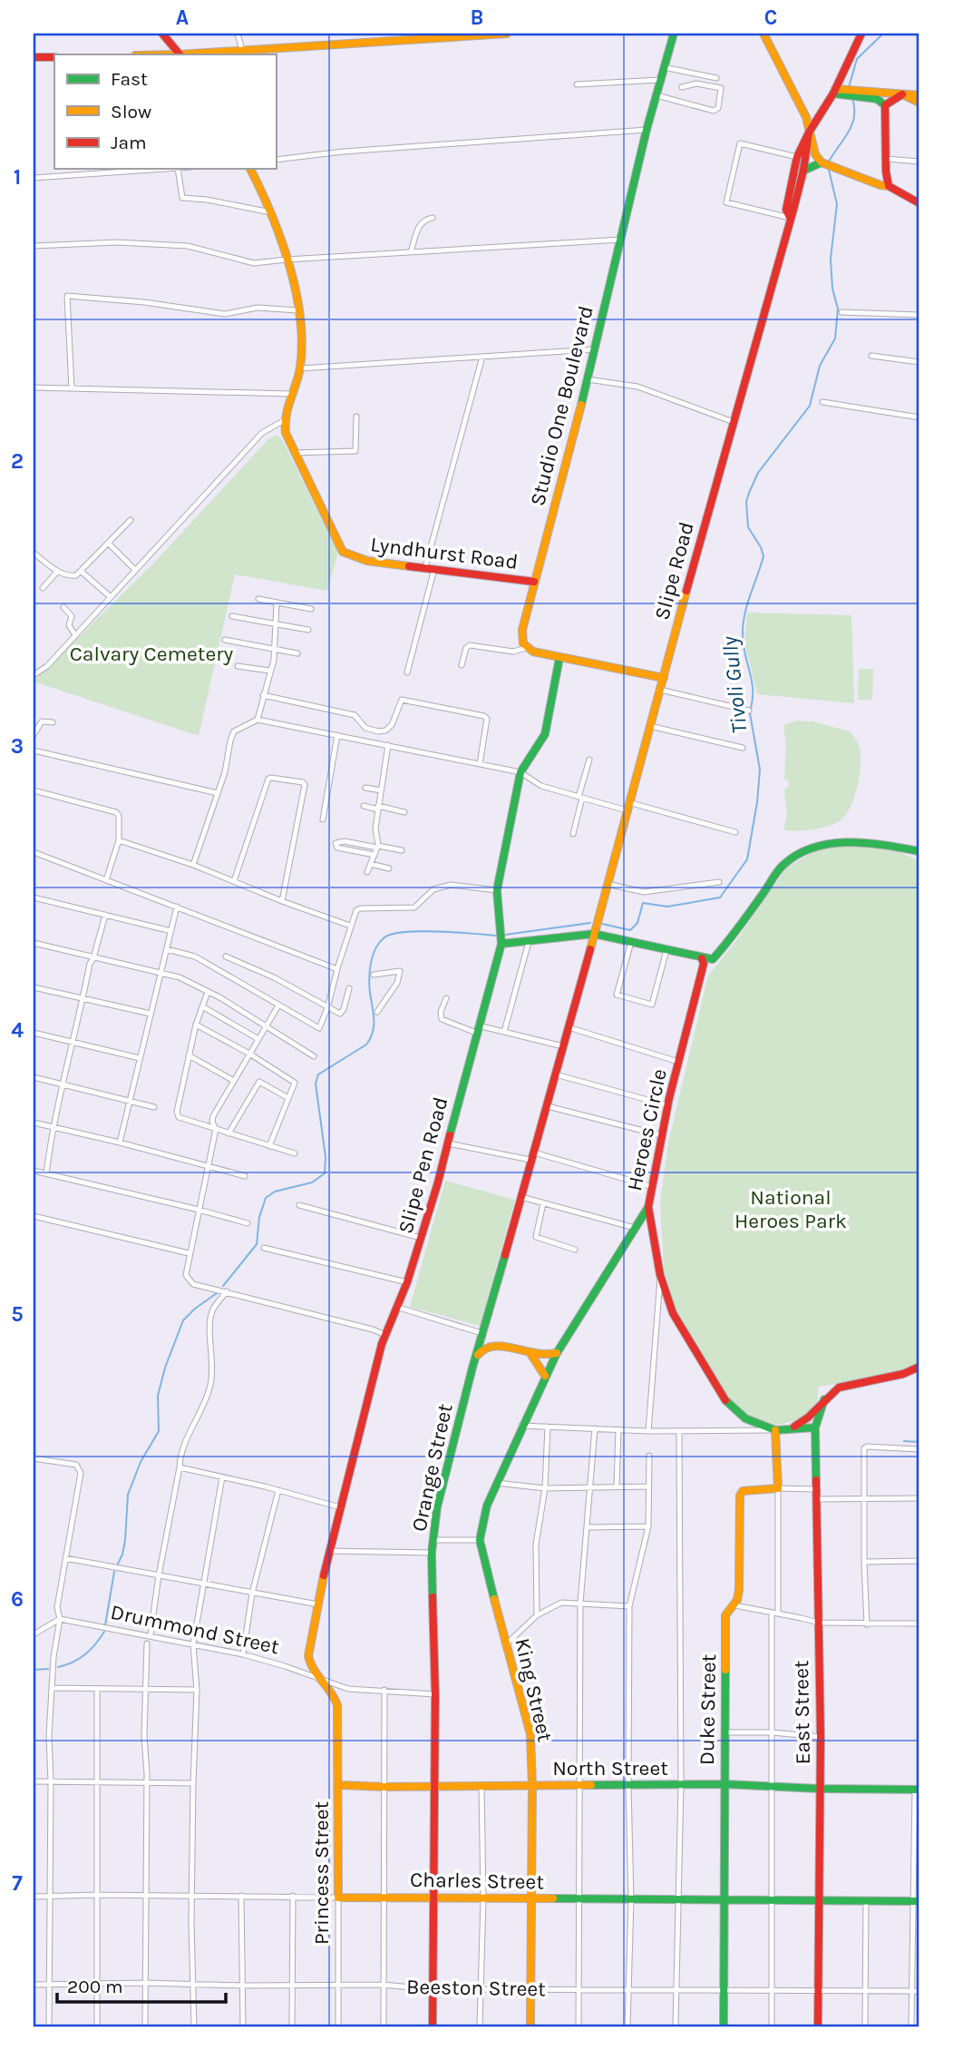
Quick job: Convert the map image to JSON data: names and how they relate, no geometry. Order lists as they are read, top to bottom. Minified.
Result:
{"streets":{"street":["Studio One Boulevard","Lyndhurst Road","Slipe Road","Heroes Circle","Slipe Pen Road","Orange Street","Drummond Street","King Street","Duke Street","East Street","North Street","Princess Street","Charles Street","Beeston Street"]},"crossings":[["Studio One Boulevard","Lyndhurst Road"],["Slipe Road","Orange Street"],["Heroes Circle","King Street"],["Heroes Circle","East Street"],["Slipe Pen Road","Drummond Street"],["Slipe Pen Road","Princess Street"],["Orange Street","Drummond Street"],["Orange Street","North Street"],["Orange Street","Charles Street"],["Orange Street","Beeston Street"],["Drummond Street","Princess Street"],["King Street","North Street"],["King Street","Charles Street"],["King Street","Beeston Street"],["Duke Street","North Street"],["Duke Street","Charles Street"],["Duke Street","Beeston Street"],["East Street","North Street"],["East Street","Charles Street"],["East Street","Beeston Street"],["North Street","Princess Street"],["Princess Street","Charles Street"],["Princess Street","Beeston Street"]],"water":["Tivoli Gully"],"parks":["Calvary Cemetery","National Heroes Park"],"legend":["Fast","Slow","Jam"],"scale_bar":"200 m","grid":{"columns":["A","B","C"],"rows":["1","2","3","4","5","6","7"]}}
